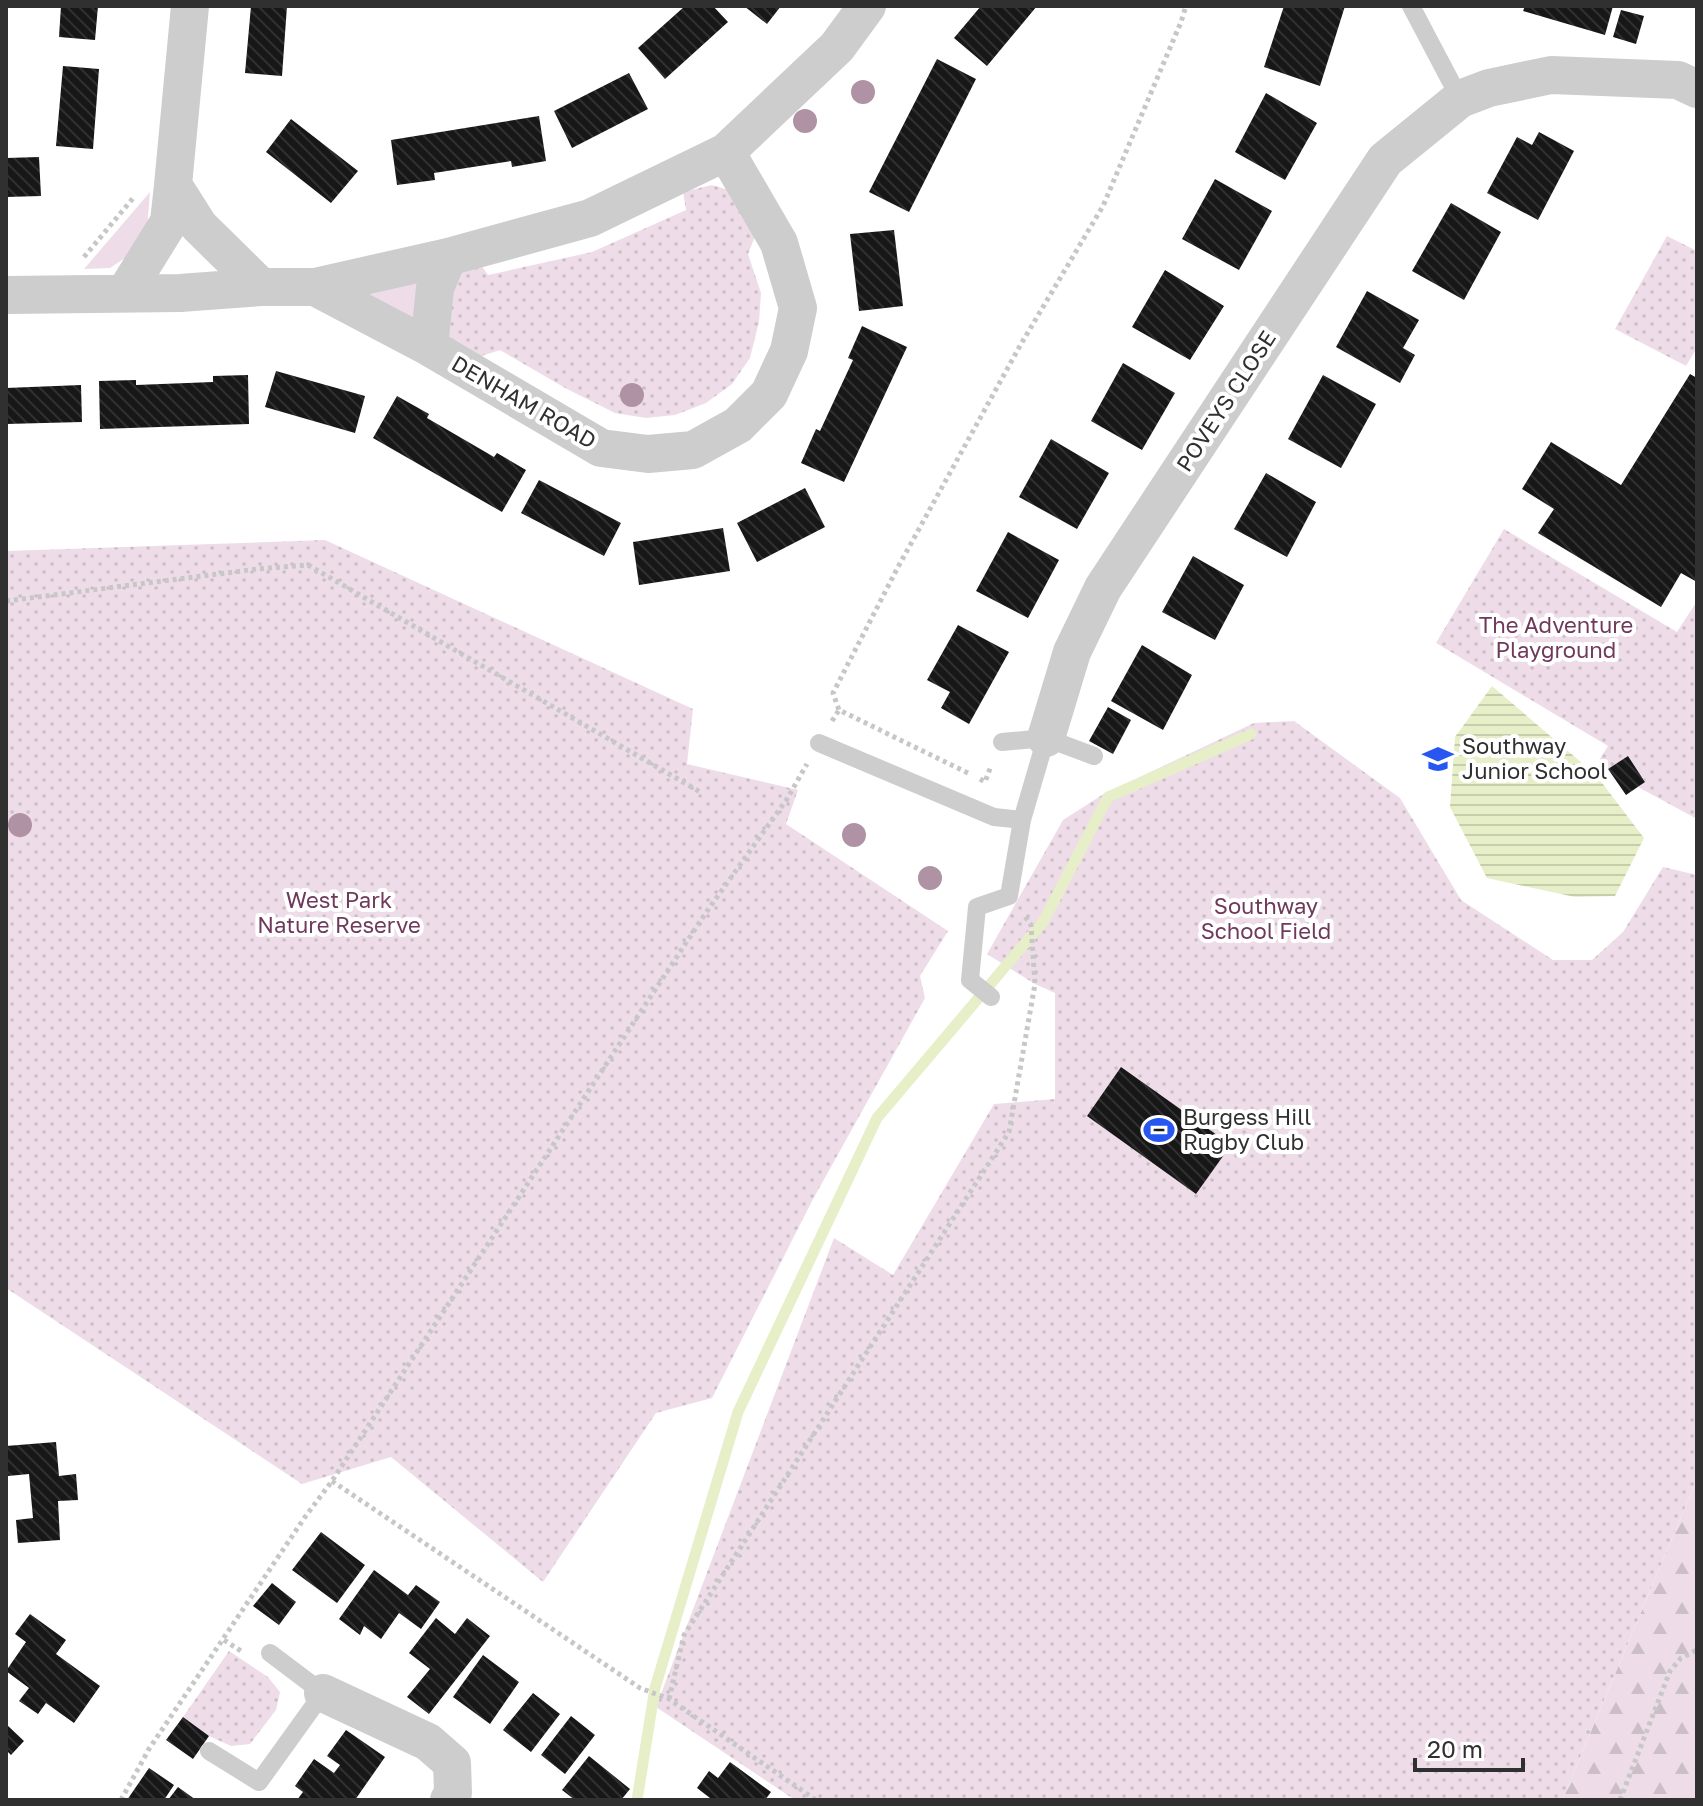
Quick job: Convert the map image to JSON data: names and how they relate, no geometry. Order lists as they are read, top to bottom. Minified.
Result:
{"streets":{"street":["POVEYS CLOSE","DENHAM ROAD"]},"parks":["The Adventure Playground","West Park Nature Reserve","Southway School Field"],"places":{"school or university":["Southway Junior School"],"sports":["Burgess Hill Rugby Club"]},"scale_bar":"20 m"}
